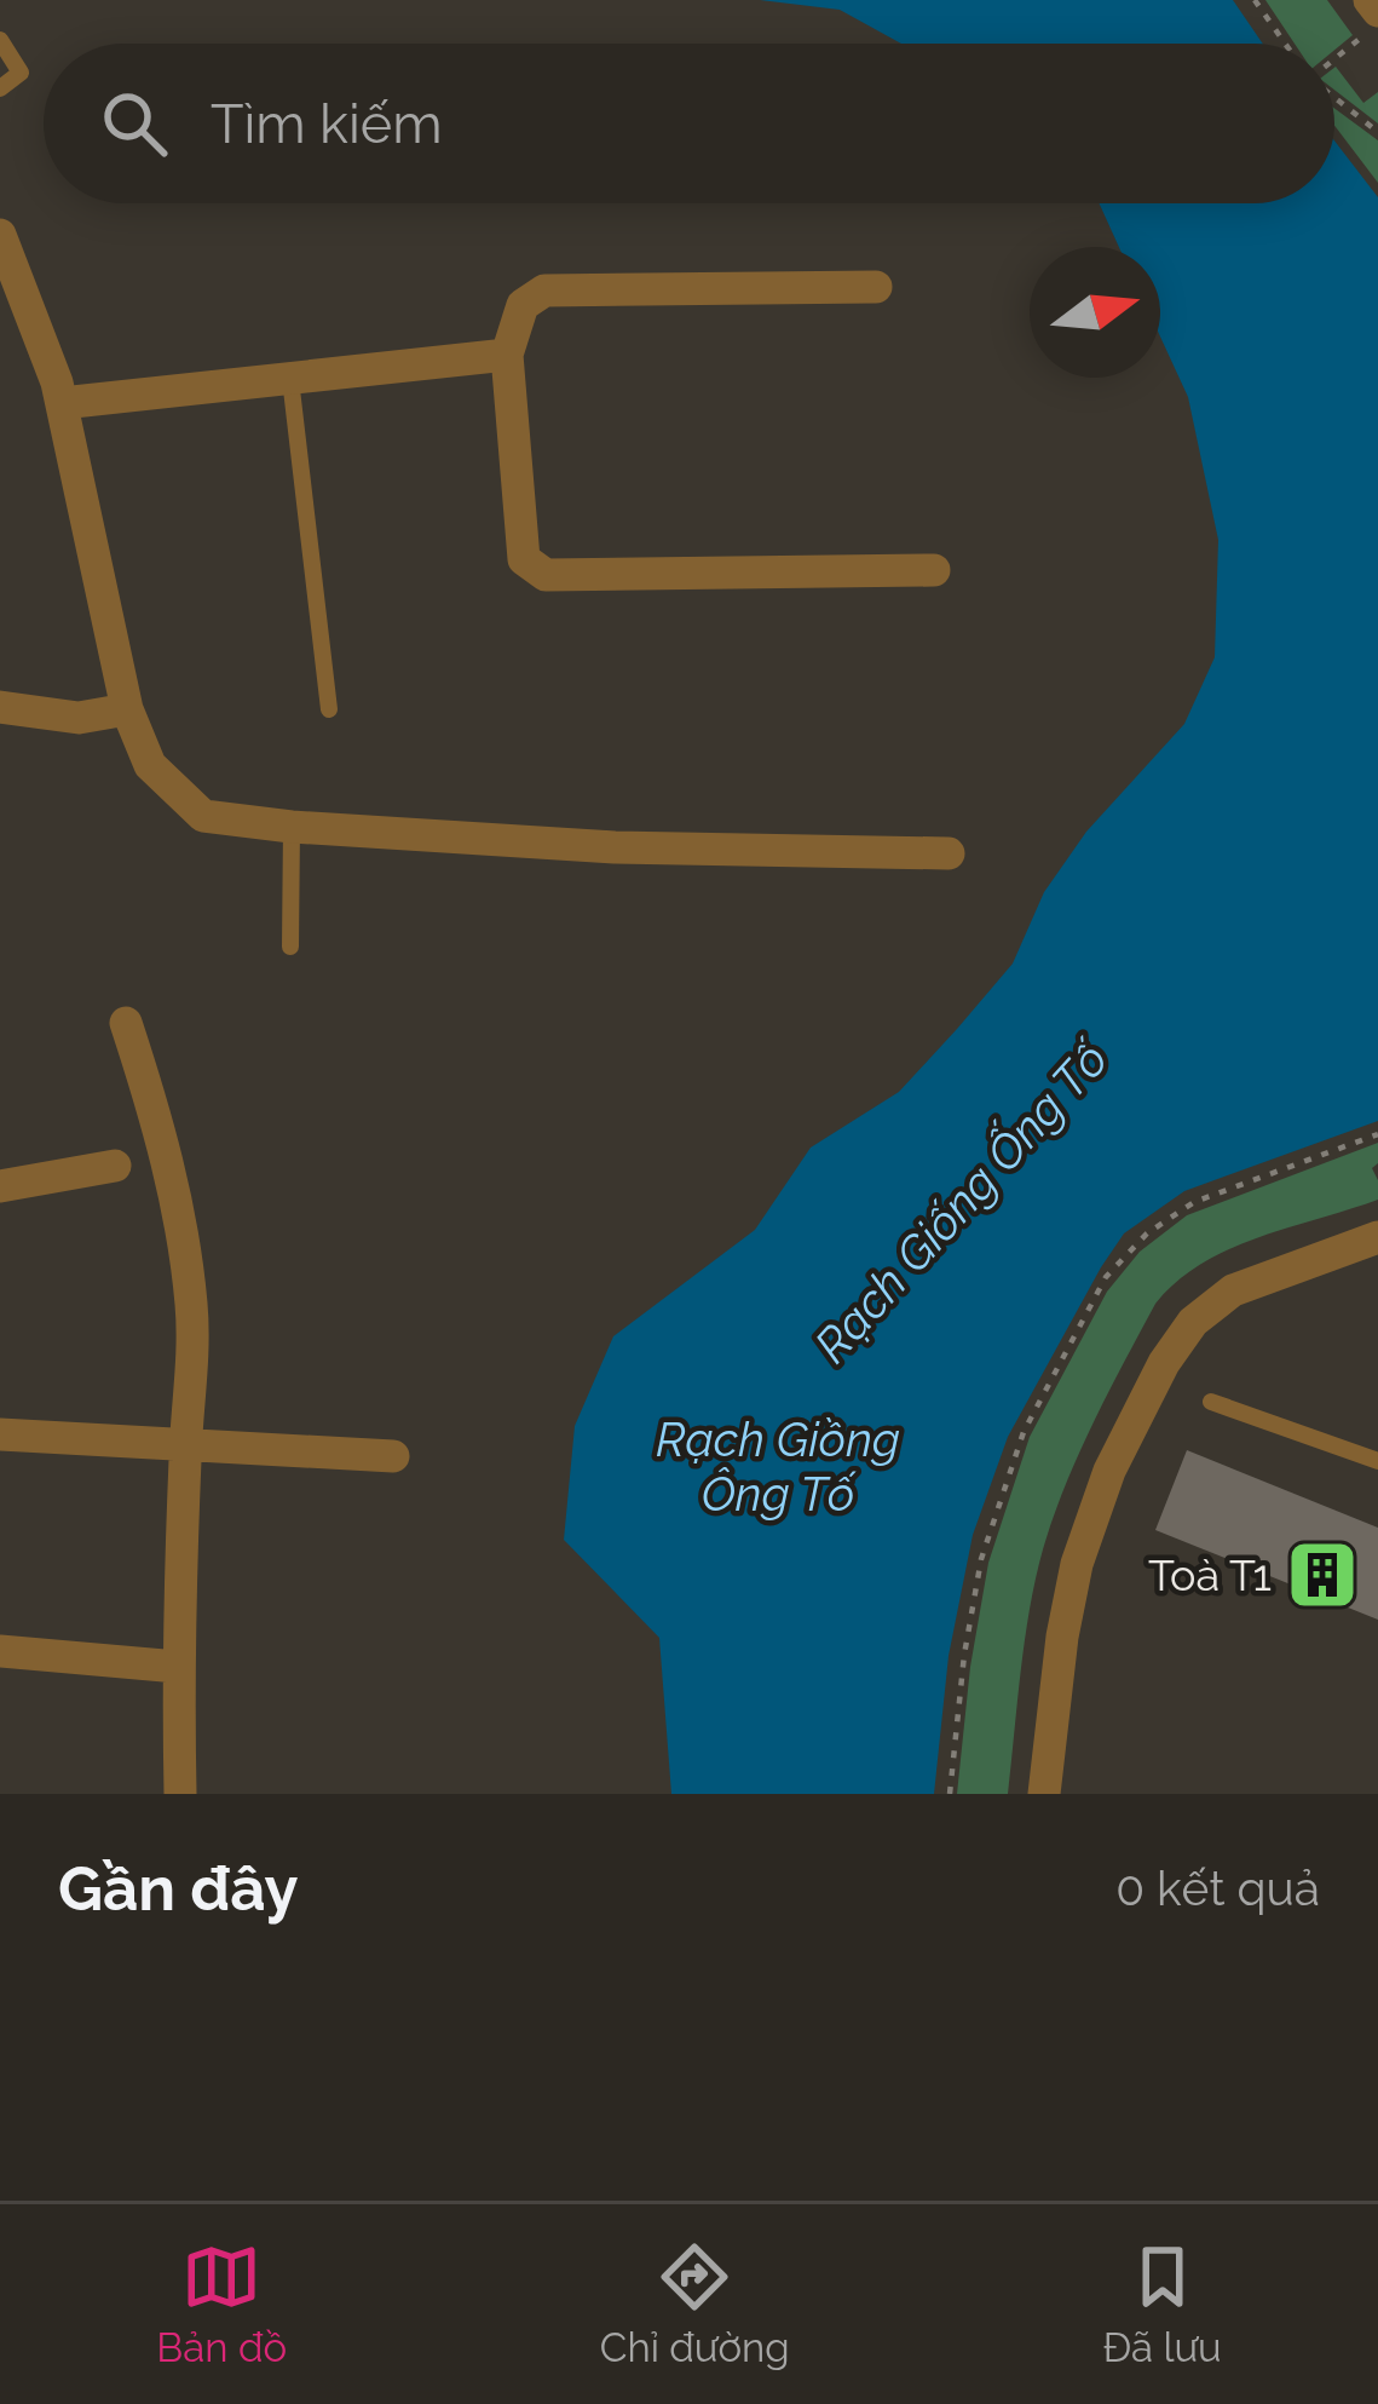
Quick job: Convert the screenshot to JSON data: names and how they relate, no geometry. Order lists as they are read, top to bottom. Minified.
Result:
{"water":["Rạch Giống Ống Tố","Rạch Giồng Ông Tố"],"places":{"building":["Toà T1"]},"north":"right","page":{"search":"Tìm kiếm","heading":["Gần đây","0 kết quả"],"nav":["Bản đồ","Chỉ đường","Đã lưu"]}}
